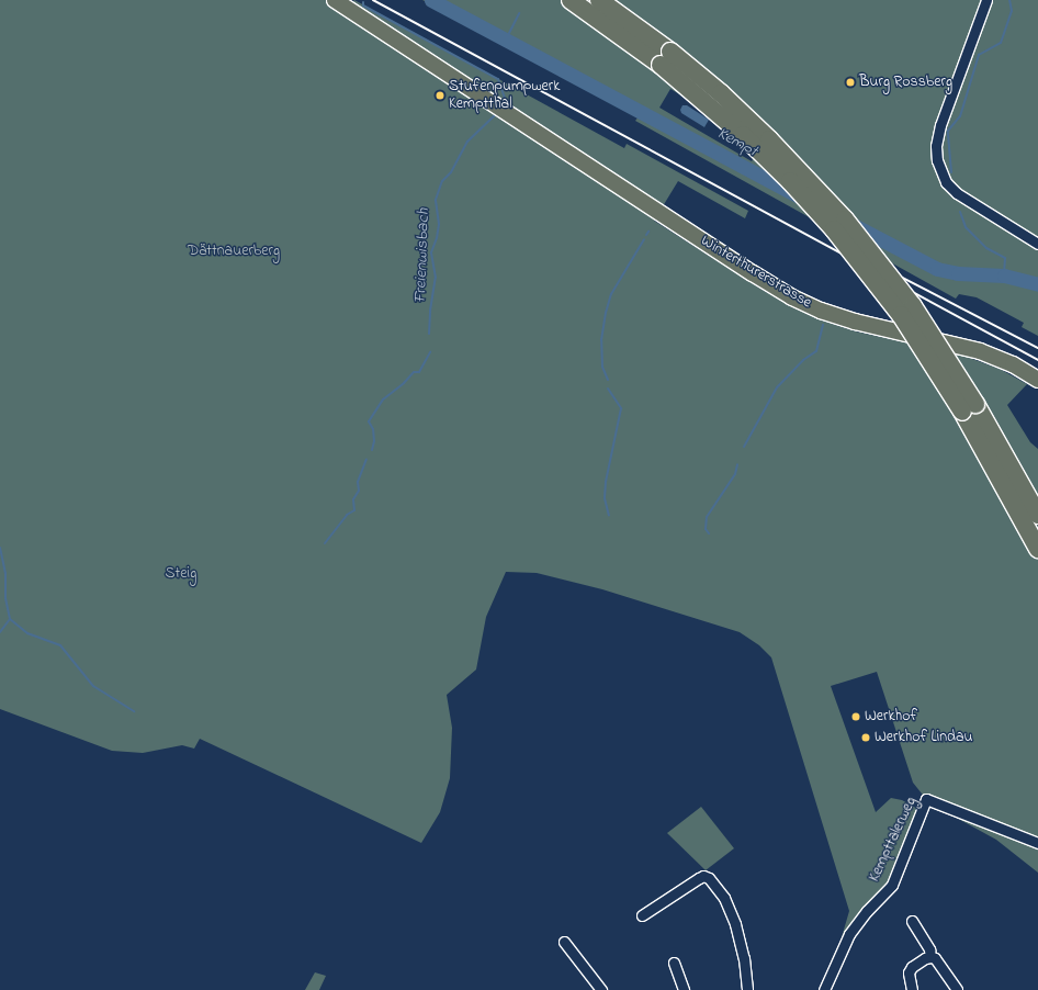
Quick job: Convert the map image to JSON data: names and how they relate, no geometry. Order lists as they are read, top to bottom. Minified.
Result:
{"streets":{"main road":["Winterthurerstrasse"],"street":["Kempttalerweg"]},"water":["Kempt","Freienwisbach"],"parks":["Dättnauerberg","Steig"],"places":["Burg Rossberg","Stufenpumpwerk Kemptthal","Werkhof","Werkhof Lindau"]}
